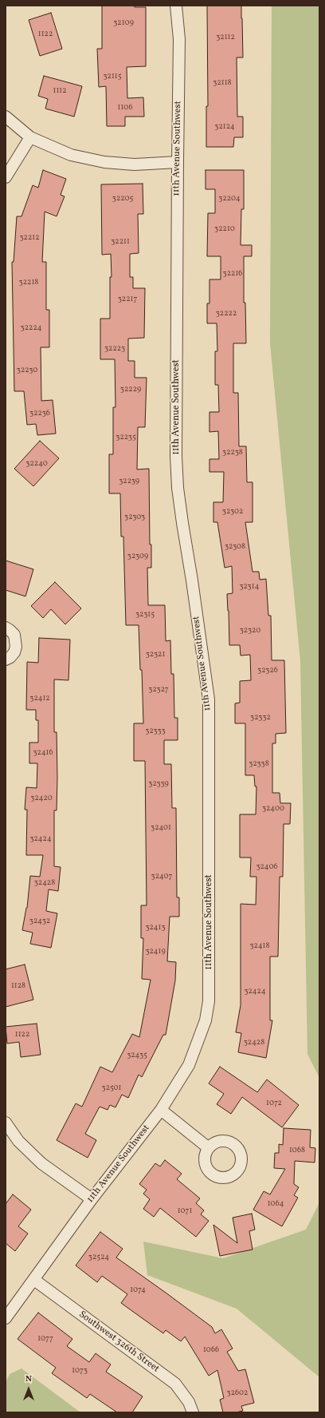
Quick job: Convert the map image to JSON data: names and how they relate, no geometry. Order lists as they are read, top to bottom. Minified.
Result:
{"streets":{"street":["11th Avenue Southwest","Southwest 326th Street"]},"crossings":[["11th Avenue Southwest","Southwest 326th Street"]],"house_numbers":["32109","1122","32112","32115","32118","1112","1106","32124","32205","32204","32210","32212","32211","32216","32218","32217","32222","32224","32223","32230","32229","32236","32235","32238","32240","32239","32302","32303","32308","32309","32314","32315","32320","32321","32326","32327","32412","32332","32333","32416","32338","32339","32420","32400","32401","32424","32406","32407","32428","32432","32413","32418","32419","1128","32424","1122","32428","32435","32501","1072","1068","1064","1071","32524","1074","1077","1066","1073","32602"],"north":"top"}
